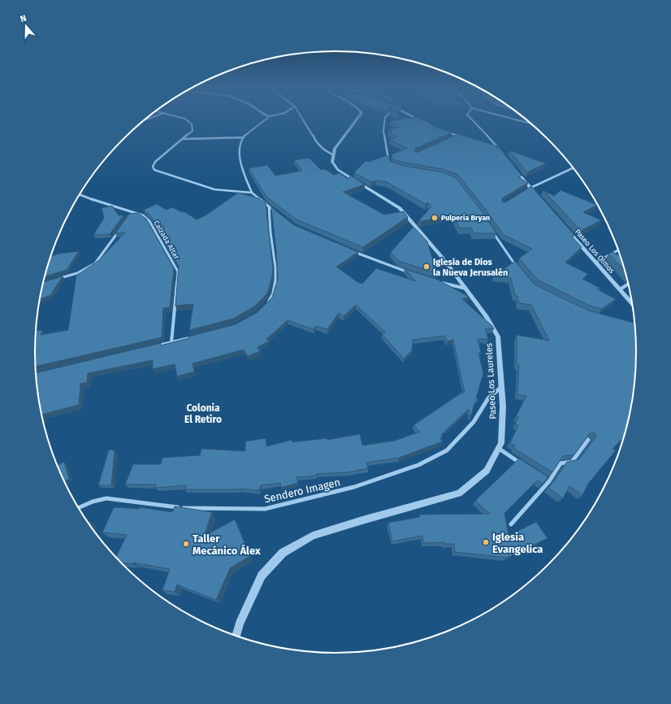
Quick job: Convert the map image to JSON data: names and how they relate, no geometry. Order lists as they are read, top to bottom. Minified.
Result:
{"streets":{"street":["Calzada Altar","Paseo Los Olmos","Paseo Los Laureles","Sendero Imagen"]},"crossings":[["Paseo Los Laureles","Sendero Imagen"]],"districts":["Colonia El Retiro"],"places":["Pulpería Bryan","Iglesia de Dios la Nueva Jerusalén","Iglesia Evangelica","Taller Mecánico Álex"],"north":"top"}
